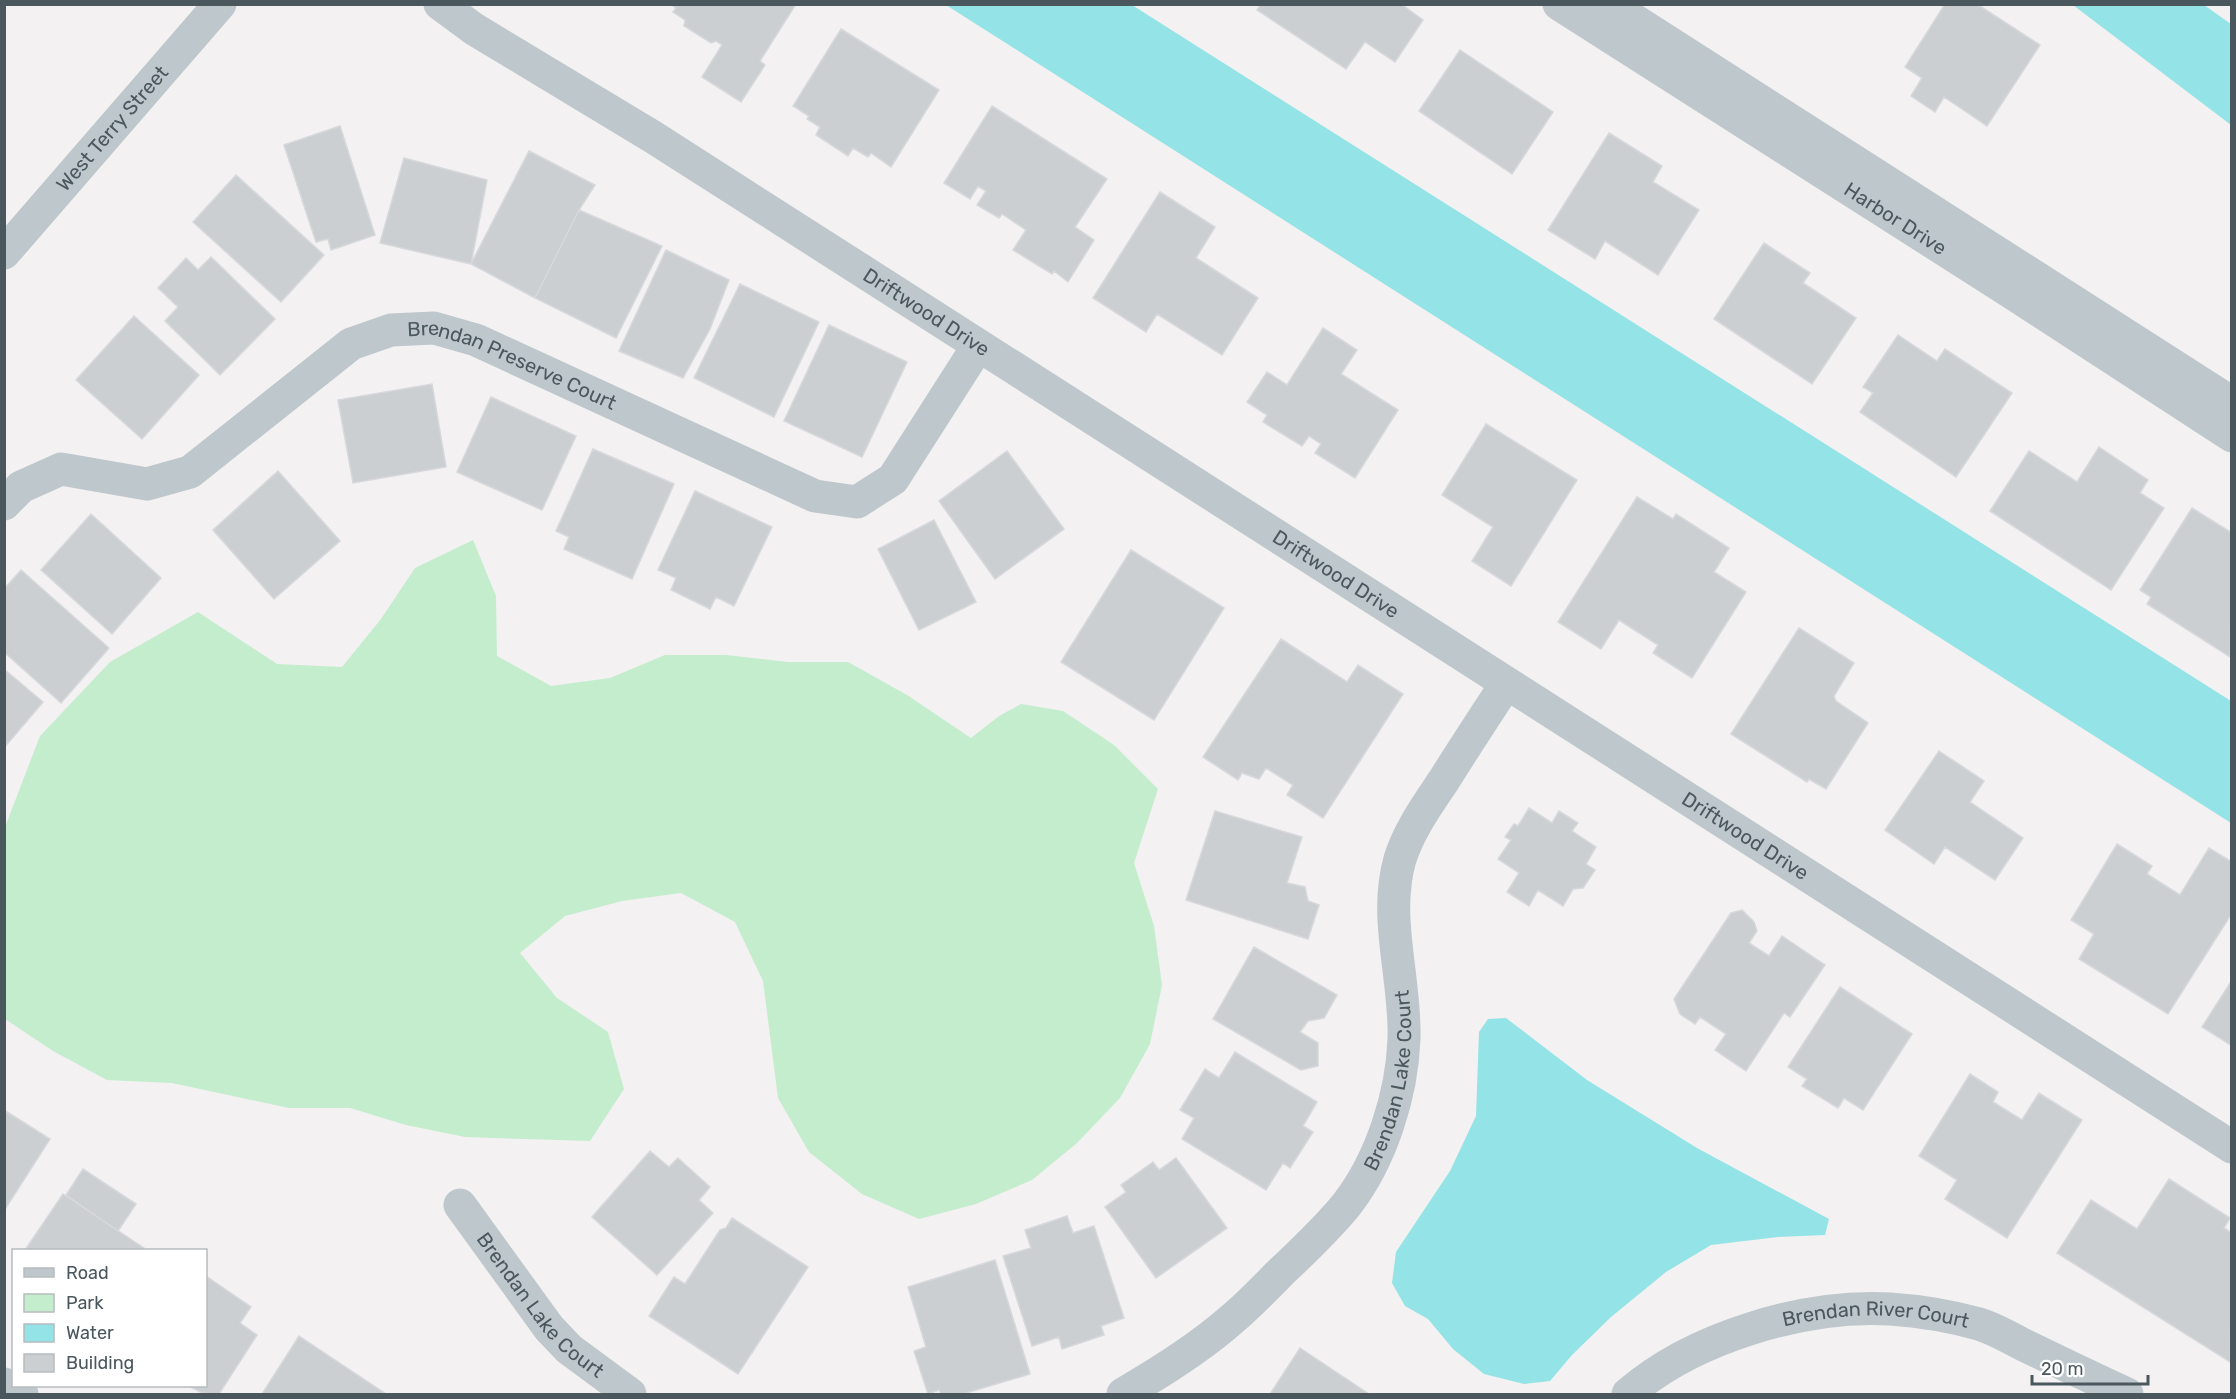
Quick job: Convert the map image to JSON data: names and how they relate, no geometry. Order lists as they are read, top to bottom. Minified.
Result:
{"streets":{"street":["West Terry Street","Harbor Drive","Driftwood Drive","Brendan Preserve Court","Brendan Lake Court","Brendan River Court"]},"crossings":[["Driftwood Drive","Brendan Preserve Court"],["Driftwood Drive","Brendan Lake Court"]],"legend":["Road","Park","Water","Building"],"scale_bar":"20 m"}
